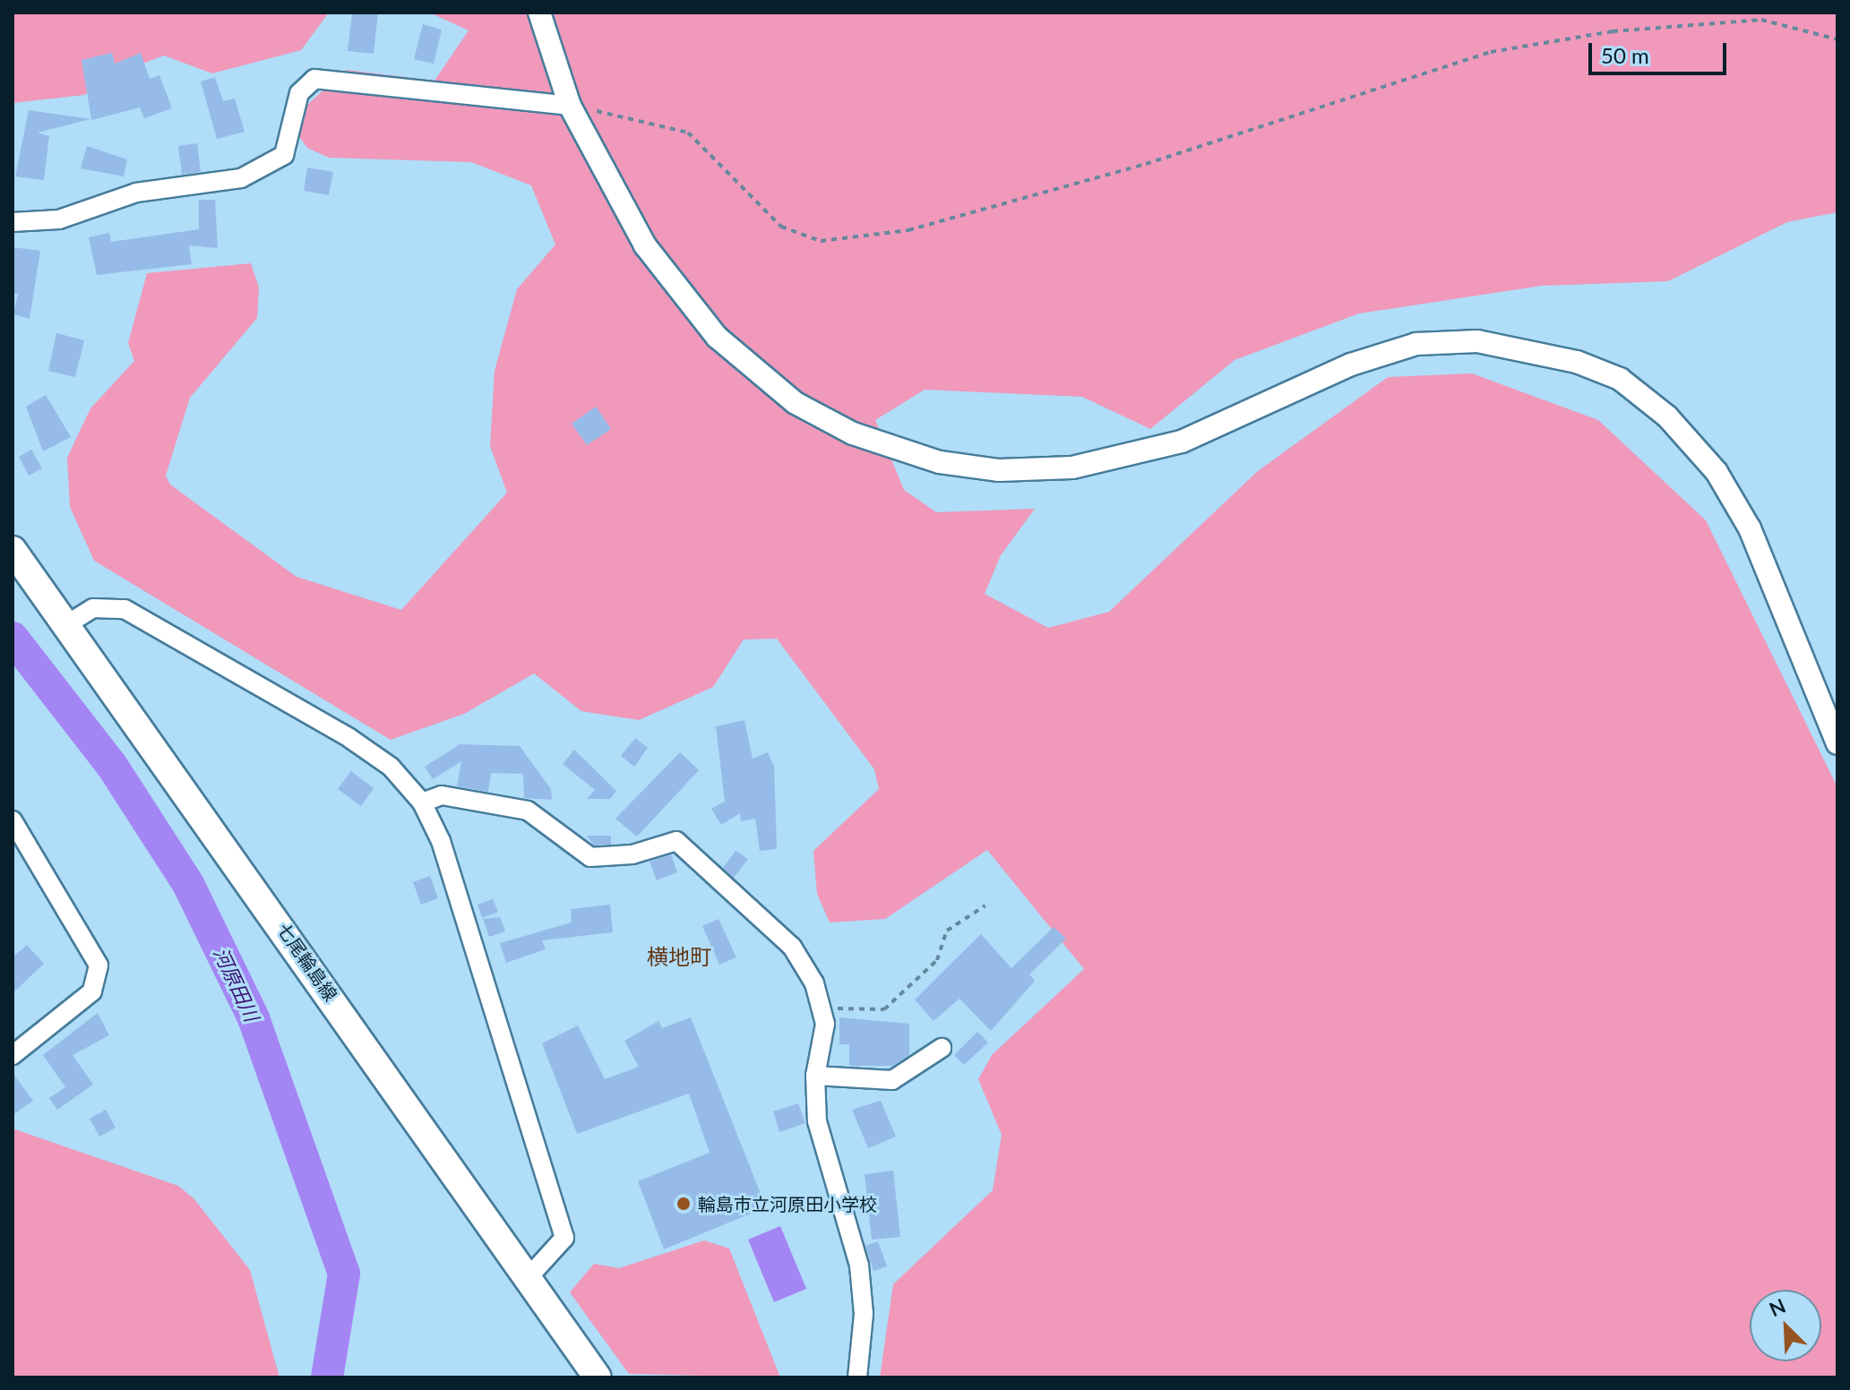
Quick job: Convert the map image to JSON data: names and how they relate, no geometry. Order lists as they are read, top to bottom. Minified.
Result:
{"streets":{"main road":["七尾輪島線"]},"districts":["横地町"],"water":["河原田川"],"places":["輪島市立河原田小学校"],"scale_bar":"50 m","north":"top left"}
